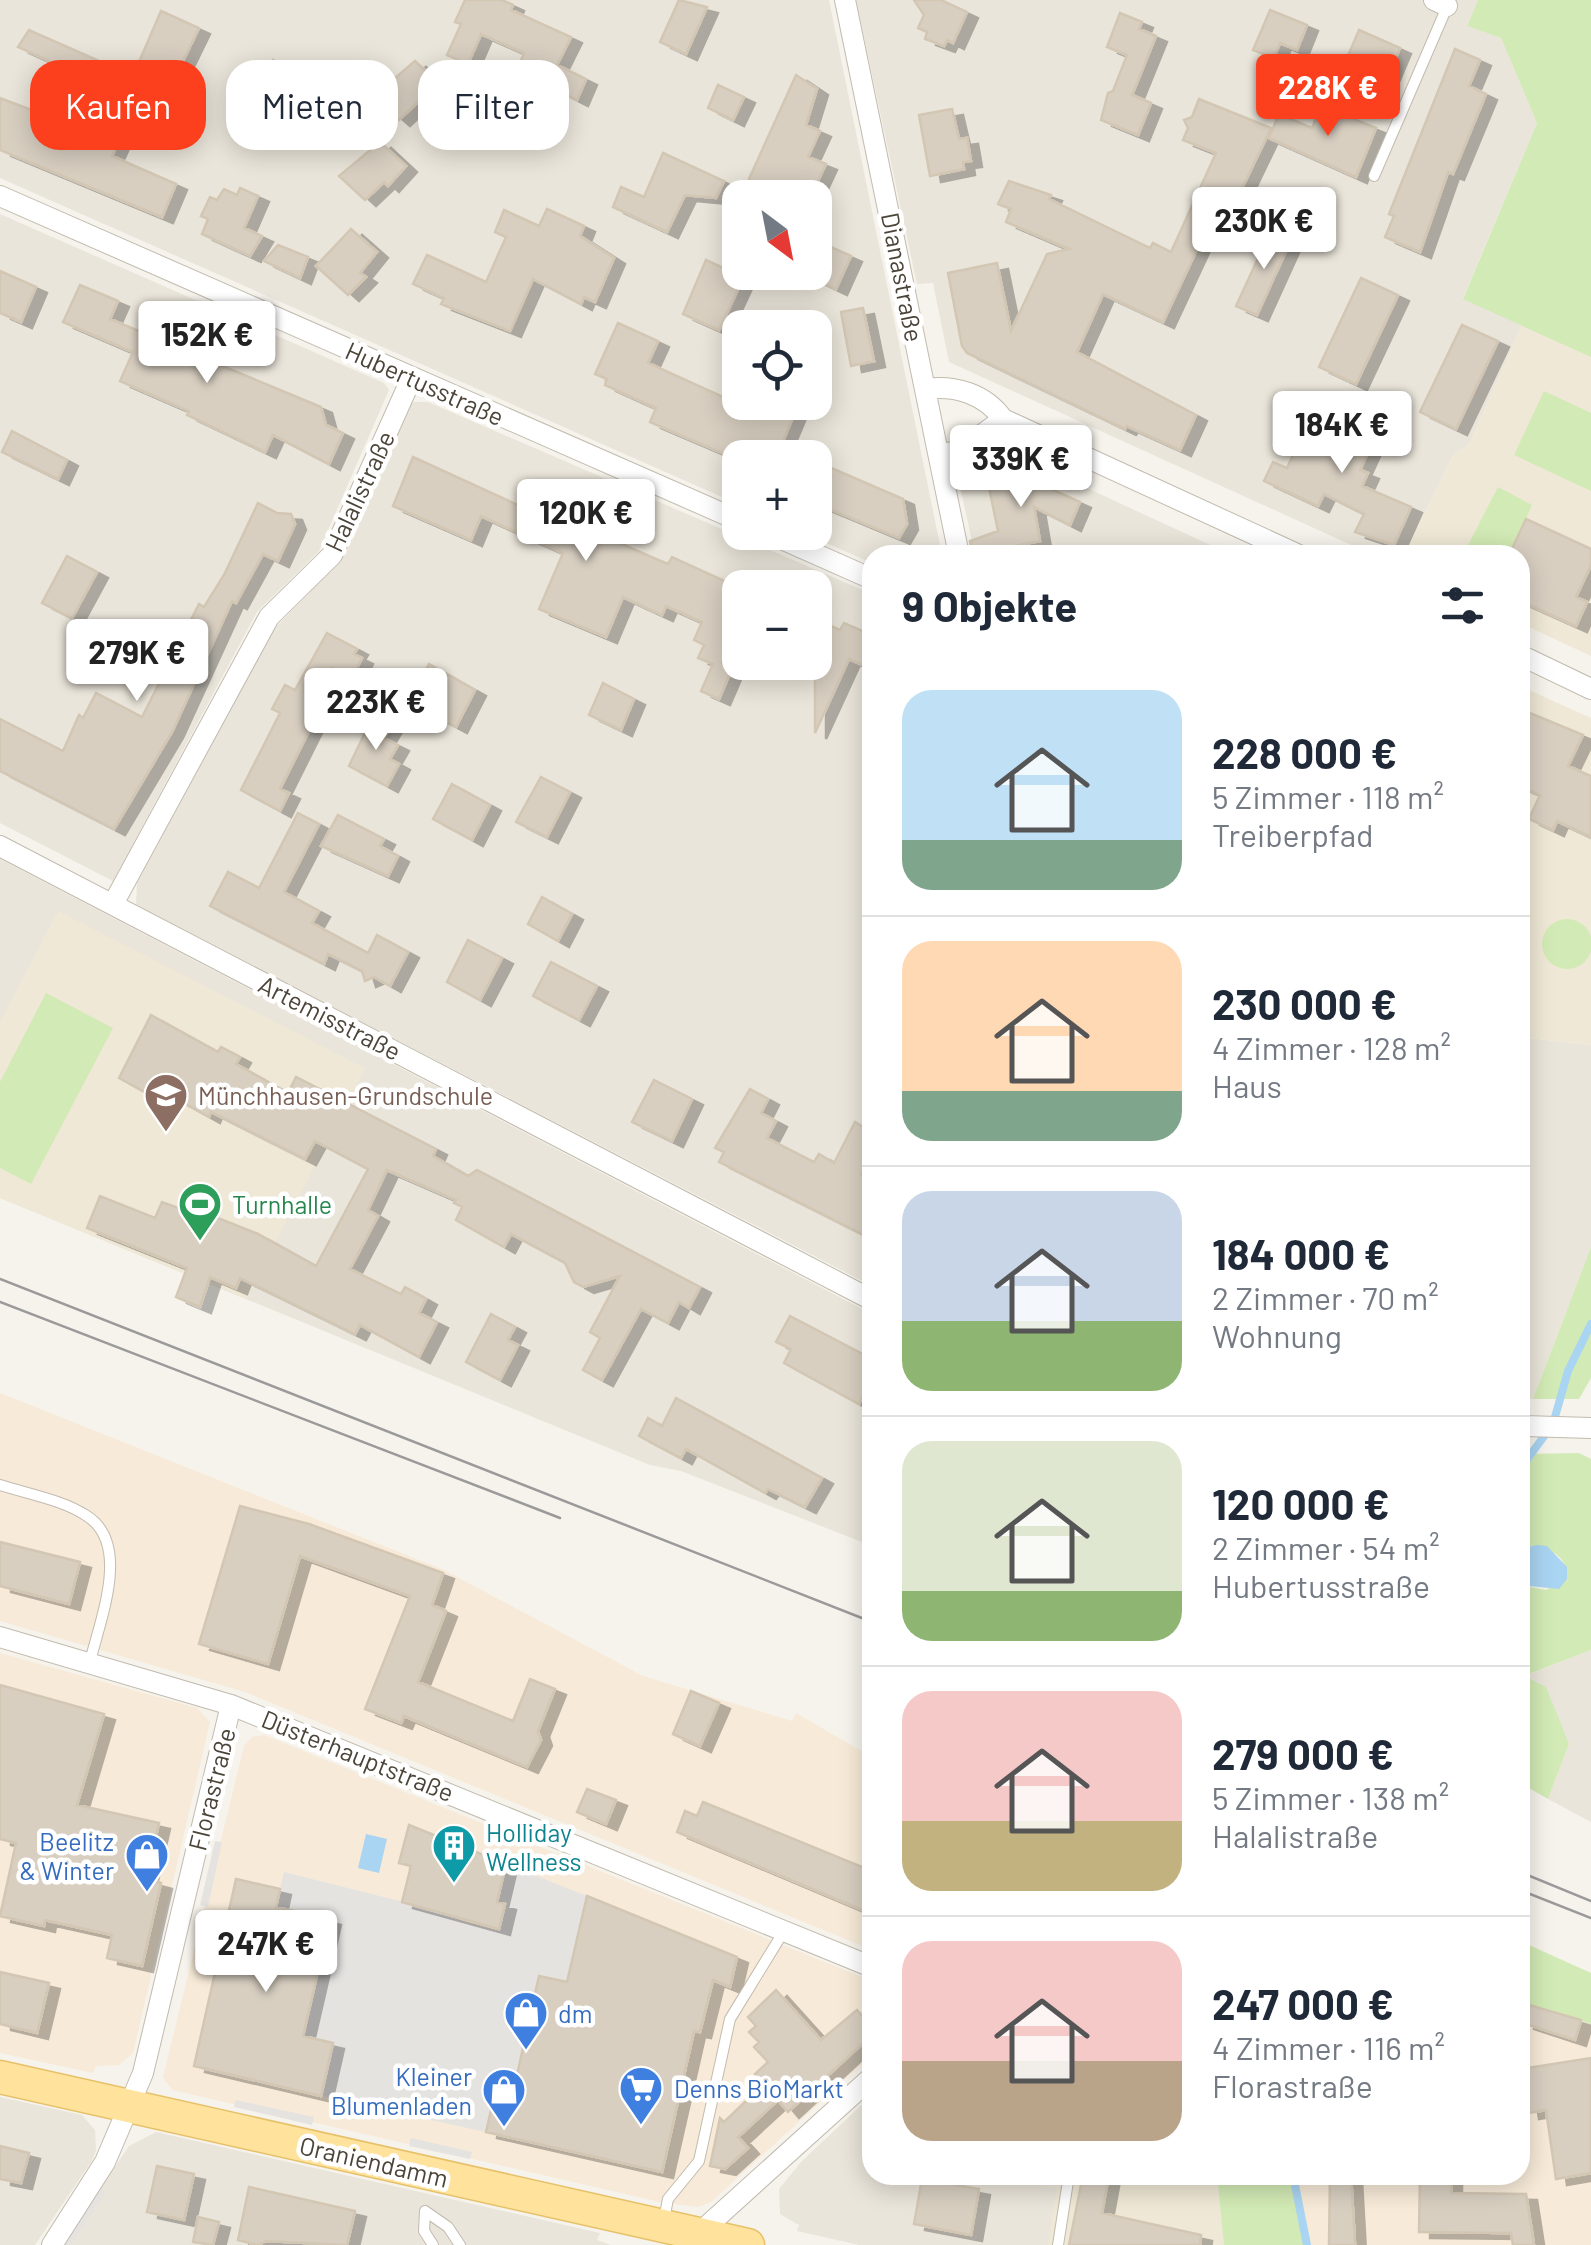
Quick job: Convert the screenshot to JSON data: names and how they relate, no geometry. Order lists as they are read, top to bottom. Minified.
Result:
{"streets":{"main road":["Oraniendamm"],"street":["Dianastraße","Hubertusstraße","Halalistraße","Artemisstraße","Düsterhauptstraße","Florastraße"]},"crossings":[["Hubertusstraße","Halalistraße"],["Halalistraße","Artemisstraße"],["Düsterhauptstraße","Florastraße"],["Florastraße","Oraniendamm"]],"places":{"school or university":["Münchhausen-Grundschule"],"sports":["Turnhalle"],"building":["Holliday Wellness"],"shop":["Beelitz & Winter","dm","Kleiner Blumenladen"],"supermarket":["Denns BioMarkt"]},"north":"bottom right","page":{"price":["228K €","230K €","152K €","184K €","339K €","120K €","279K €","223K €","247K €"],"chip":["Kaufen","Mieten","Filter"],"map_buttons":["+","−"],"heading":"9 Objekte","list":[{"name":"228 000 €","note":"5 Zimmer · 118 m² · Treiberpfad"},{"name":"230 000 €","note":"4 Zimmer · 128 m² · Haus"},{"name":"184 000 €","note":"2 Zimmer · 70 m² · Wohnung"},{"name":"120 000 €","note":"2 Zimmer · 54 m² · Hubertusstraße"},{"name":"279 000 €","note":"5 Zimmer · 138 m² · Halalistraße"},{"name":"247 000 €","note":"4 Zimmer · 116 m² · Florastraße"}]}}
